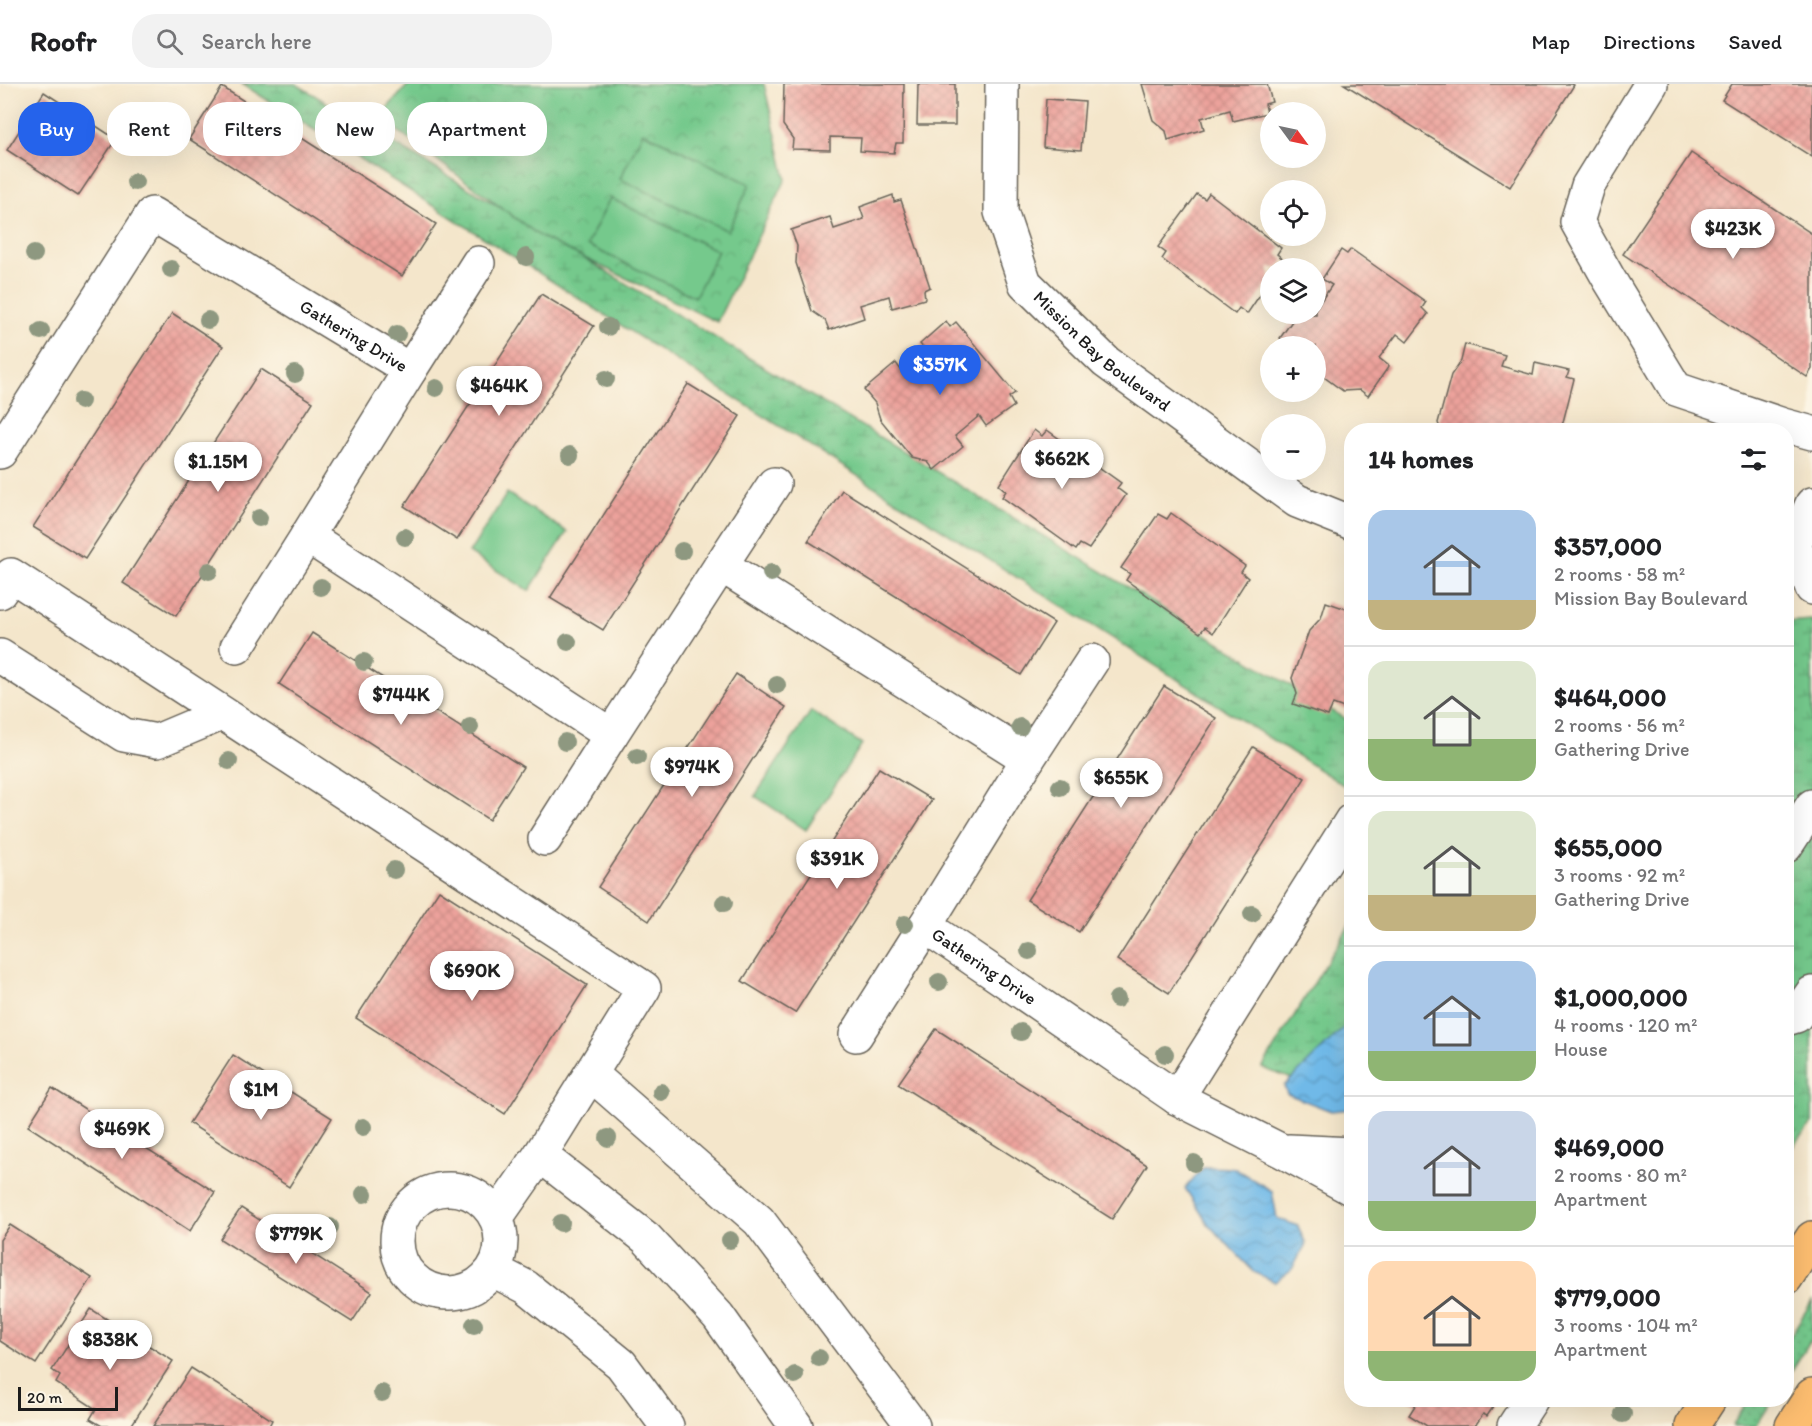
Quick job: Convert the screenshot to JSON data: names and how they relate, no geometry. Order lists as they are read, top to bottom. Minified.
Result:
{"streets":{"street":["Gathering Drive","Mission Bay Boulevard"]},"scale_bar":"20 m","north":"bottom right","page":{"header":"Roofr","search":"Search here","nav":["Map","Directions","Saved"],"map_buttons":["+","−"],"chip":["Buy","Rent","Filters","New","Apartment"],"price":["$423K","$357K","$464K","$662K","$1.15M","$744K","$974K","$655K","$391K","$690K","$1M","$469K","$779K","$838K"],"heading":"14 homes","list":[{"name":"$357,000","note":"2 rooms · 58 m² · Mission Bay Boulevard"},{"name":"$464,000","note":"2 rooms · 56 m² · Gathering Drive"},{"name":"$655,000","note":"3 rooms · 92 m² · Gathering Drive"},{"name":"$1,000,000","note":"4 rooms · 120 m² · House"},{"name":"$469,000","note":"2 rooms · 80 m² · Apartment"},{"name":"$779,000","note":"3 rooms · 104 m² · Apartment"}],"scale":"20 m"}}
